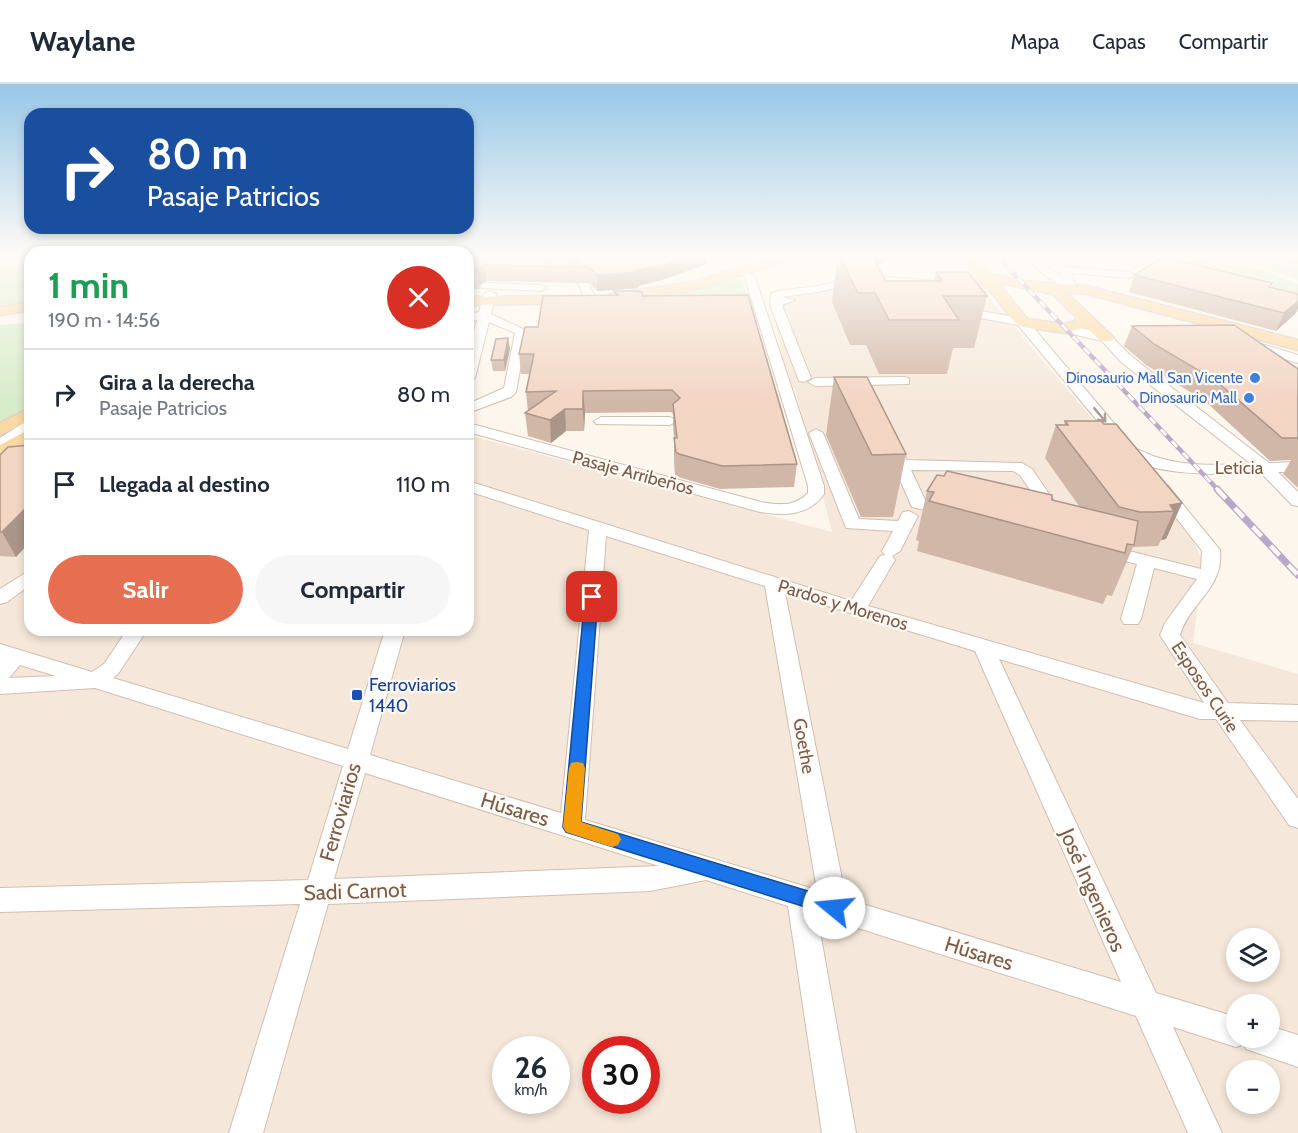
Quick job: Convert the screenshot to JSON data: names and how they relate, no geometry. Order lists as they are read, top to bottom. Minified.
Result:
{"streets":{"street":["Leticia","Pasaje Arribeños","Pardos y Morenos","Esposos Curie","Goethe","Húsares","Ferroviarios","José Ingenieros","Sadi Carnot"]},"crossings":[["Pardos y Morenos","Esposos Curie"],["Pardos y Morenos","Goethe"],["Pardos y Morenos","José Ingenieros"],["Goethe","Húsares"],["Húsares","Ferroviarios"],["Húsares","José Ingenieros"],["Húsares","Sadi Carnot"],["Ferroviarios","Sadi Carnot"]],"places":{"other":["Dinosaurio Mall San Vicente","Dinosaurio Mall"],"transit":["Ferroviarios 1440"]},"page":{"header":"Waylane","nav":["Mapa","Capas","Compartir"],"turn":["80 m","Pasaje Patricios"],"heading":["1 min","190 m · 14:56"],"list":[{"name":"Gira a la derecha","note":"Pasaje Patricios","value":"80 m"},{"name":"Llegada al destino","value":"110 m"}],"buttons":["Salir","Compartir"],"map_buttons":["+","−"],"speed":"26 km/h","limit":"30"}}
